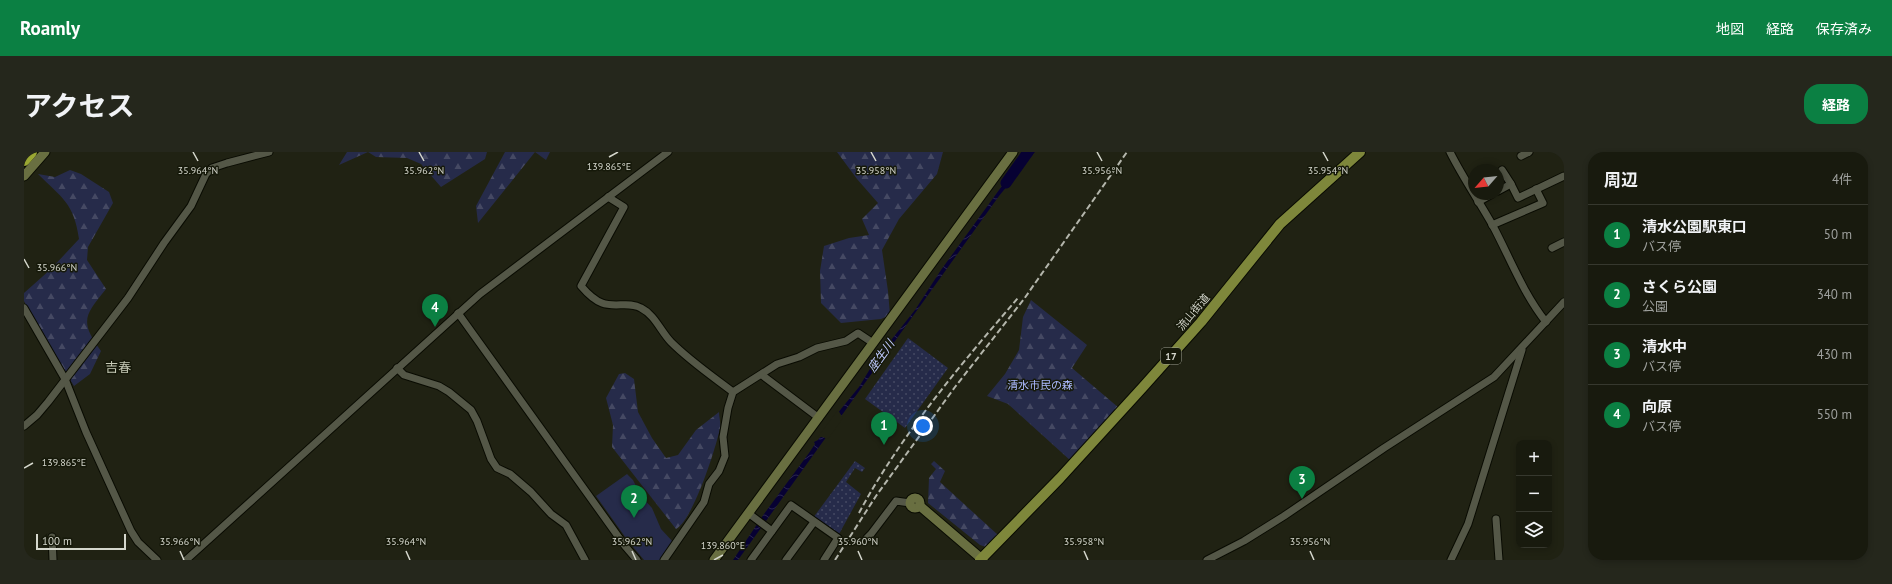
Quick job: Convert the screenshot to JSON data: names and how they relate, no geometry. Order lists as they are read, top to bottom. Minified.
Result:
{"streets":{"main road":["流山街道","17"]},"districts":["吉春"],"water":["座生川"],"parks":["清水市民の森"],"scale_bar":"100 m","north":"bottom left","page":{"header":"Roamly","nav":["地図","経路","保存済み"],"title":"アクセス","buttons":"経路","heading":["周辺","4件"],"list":[{"mark":"1","name":"清水公園駅東口","note":"バス停","value":"50 m"},{"mark":"2","name":"さくら公園","note":"公園","value":"340 m"},{"mark":"3","name":"清水中","note":"バス停","value":"430 m"},{"mark":"4","name":"向原","note":"バス停","value":"550 m"}],"pins":["4","1","3","2"],"map_buttons":["+","−"],"scale":"100 m"},"coordinates":["139.865°E","35.964°N","35.962°N","35.958°N","35.954°N","35.956°N","35.966°N","35.960°N","139.860°E"]}
